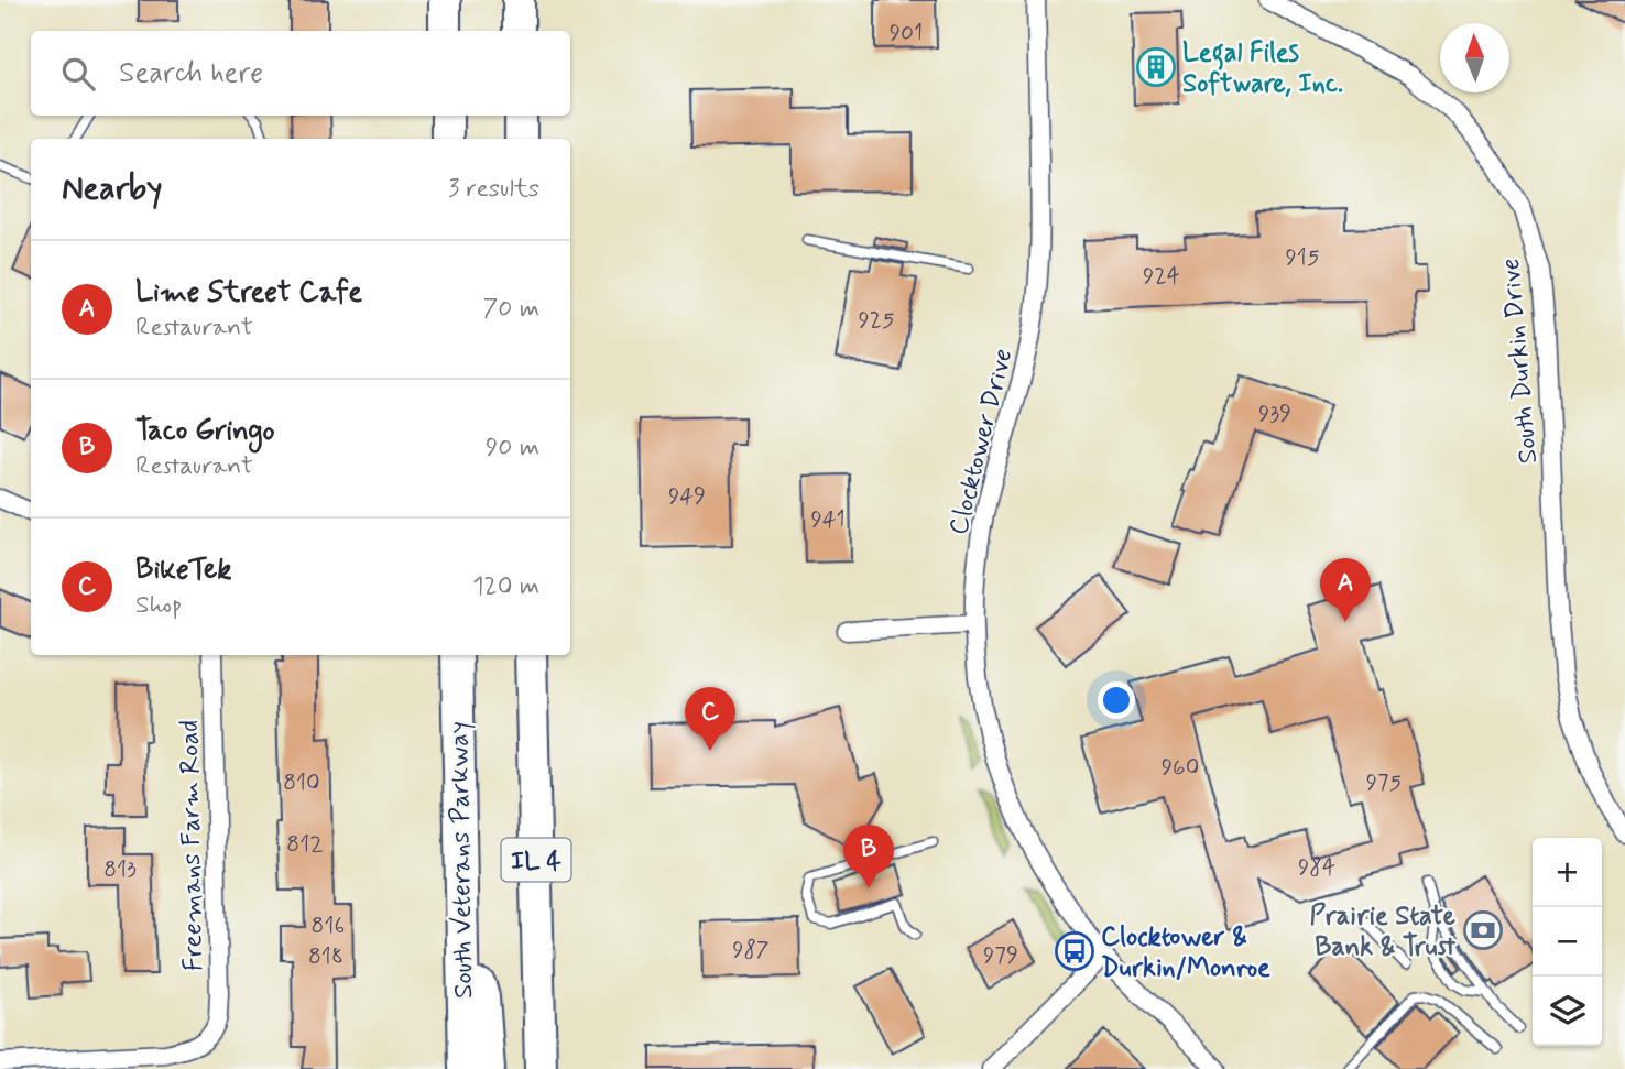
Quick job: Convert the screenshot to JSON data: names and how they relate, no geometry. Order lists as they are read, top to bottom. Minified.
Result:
{"streets":{"highway":["South Veterans Parkway","IL 4"],"street":["South Durkin Drive","Clocktower Drive","Freemans Farm Road"]},"places":{"building":["Legal Files Software, Inc."],"bank":["Prairie State Bank & Trust"],"bus stop":["Clocktower & Durkin/Monroe"]},"house_numbers":["901","915","924","925","939","949","941","960","810","975","812","984","813","816","987","979","818"],"north":"top","page":{"search":"Search here","heading":["Nearby","3 results"],"list":[{"mark":"A","name":"Lime Street Cafe","note":"Restaurant","value":"70 m"},{"mark":"B","name":"Taco Gringo","note":"Restaurant","value":"90 m"},{"mark":"C","name":"BikeTek","note":"Shop","value":"120 m"}],"pins":["A","C","B"],"map_buttons":["+","−"]}}
